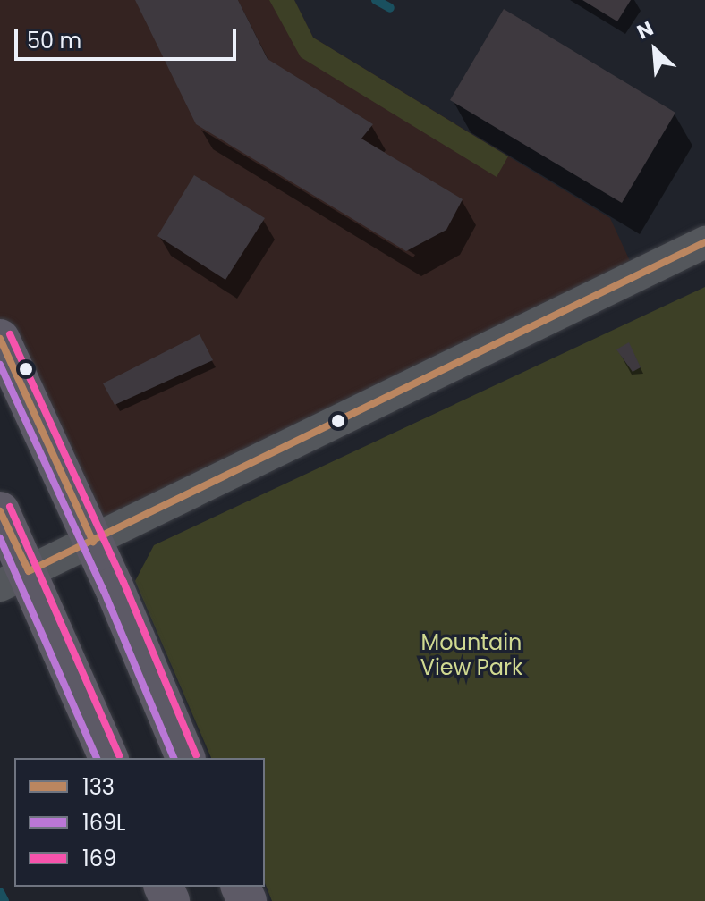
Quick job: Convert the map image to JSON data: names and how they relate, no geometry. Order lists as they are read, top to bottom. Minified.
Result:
{"parks":["Mountain View Park"],"lines":["transit line 133","transit line 169","transit line 169L"],"legend":["133","169L","169"],"scale_bar":"50 m","north":"top left"}
